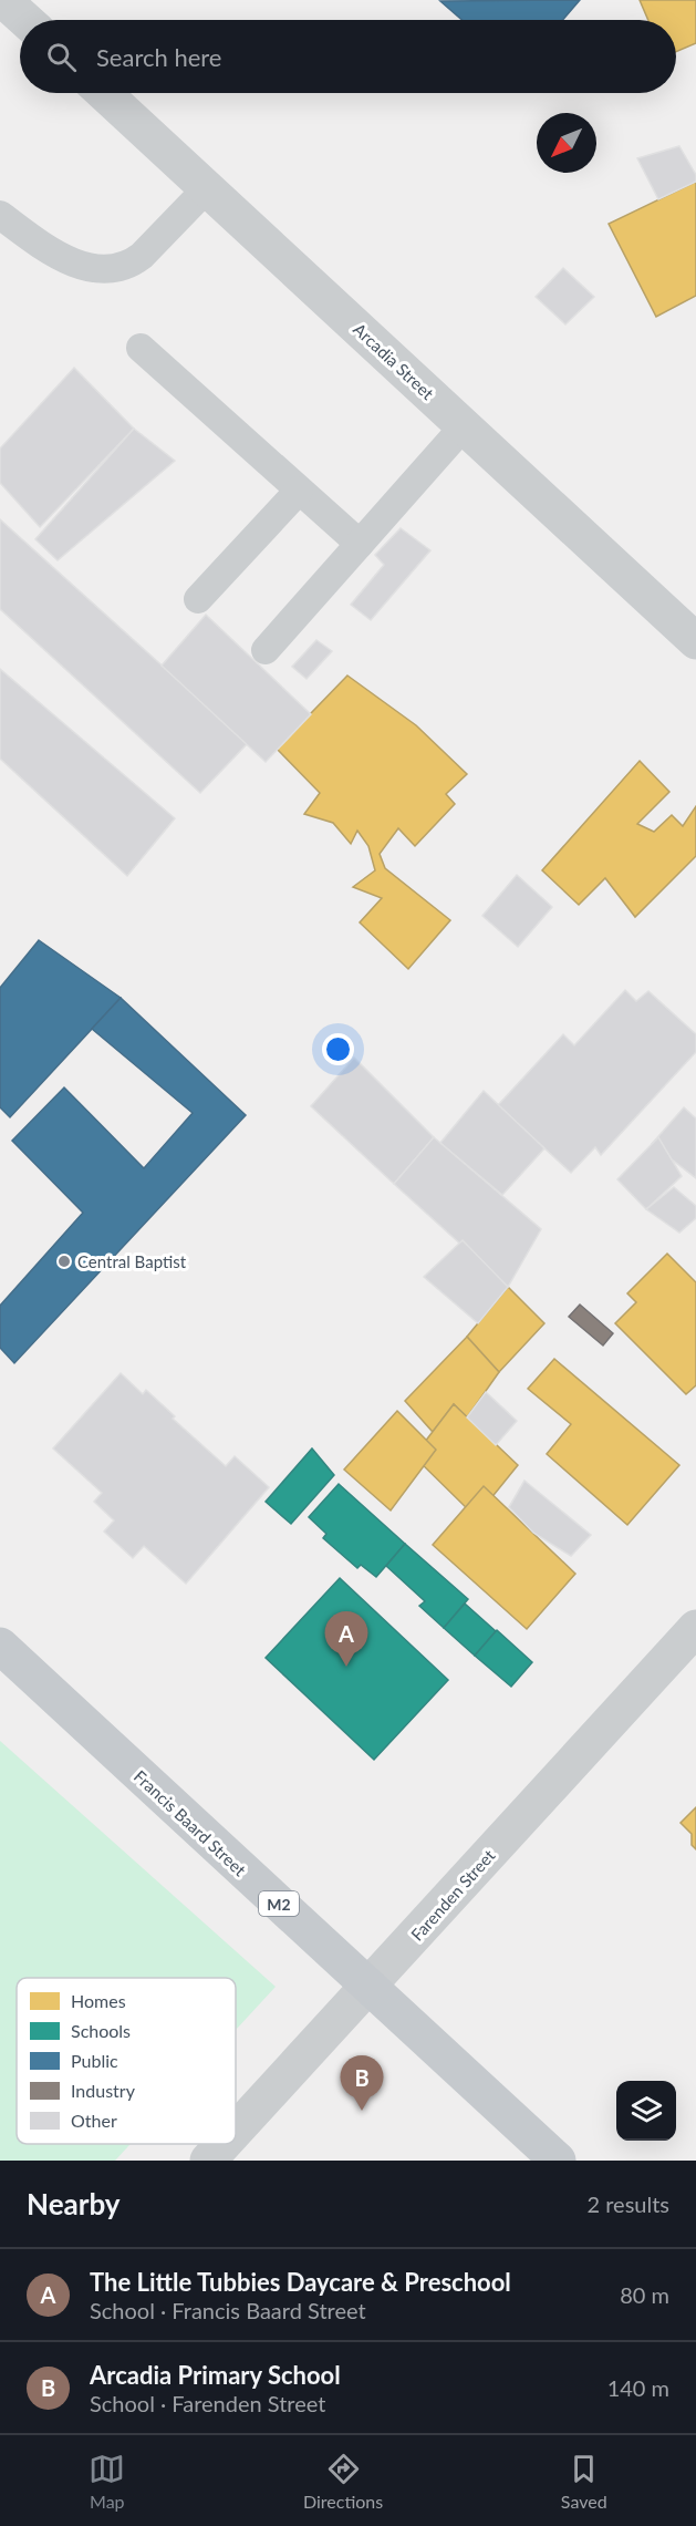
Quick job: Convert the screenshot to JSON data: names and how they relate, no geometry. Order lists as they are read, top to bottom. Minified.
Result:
{"streets":{"main road":["Francis Baard Street","M2"],"street":["Arcadia Street","Farenden Street"]},"crossings":[["Francis Baard Street","Farenden Street"]],"places":["Central Baptist"],"legend":["Homes","Schools","Public","Industry","Other"],"north":"bottom left","page":{"search":"Search here","pins":["A","B"],"heading":["Nearby","2 results"],"list":[{"mark":"A","name":"The Little Tubbies Daycare & Preschool","note":"School · Francis Baard Street","value":"80 m"},{"mark":"B","name":"Arcadia Primary School","note":"School · Farenden Street","value":"140 m"}],"nav":["Map","Directions","Saved"]}}
